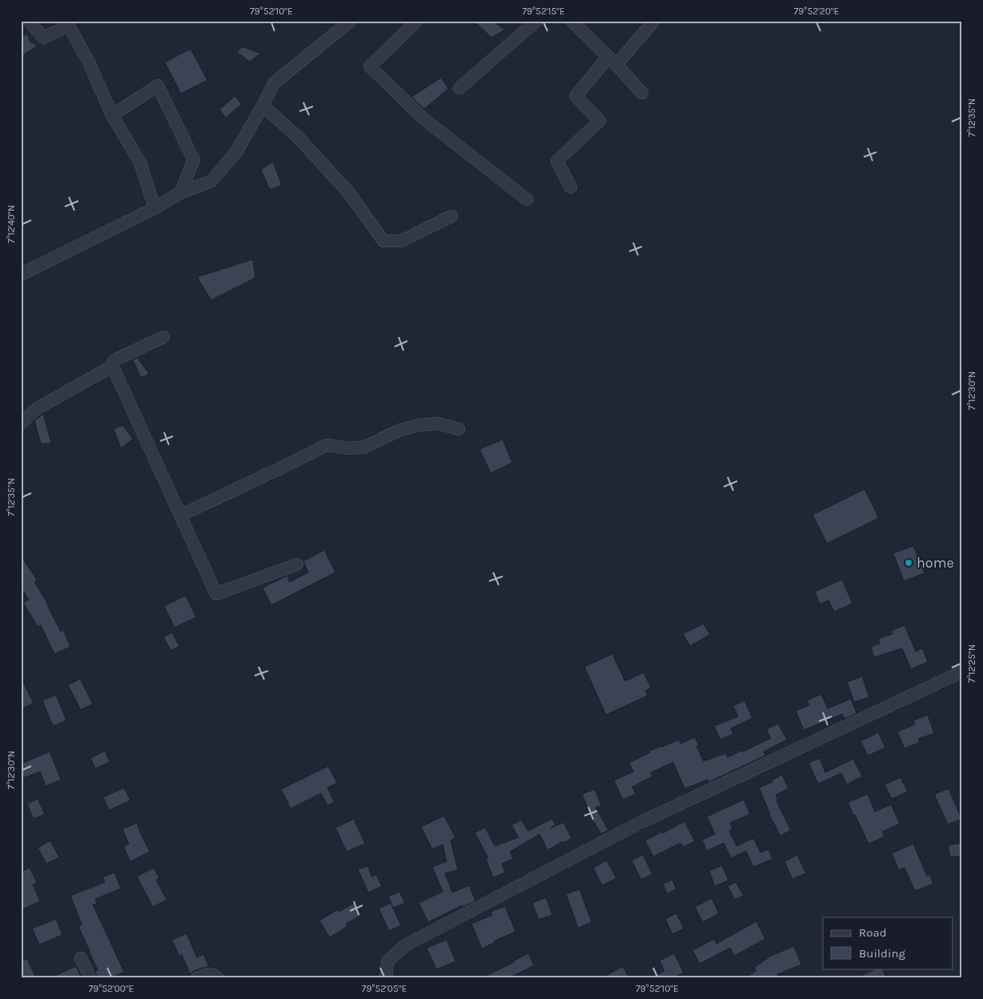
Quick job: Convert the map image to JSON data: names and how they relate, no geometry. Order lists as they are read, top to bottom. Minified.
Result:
{"places":["home"],"legend":["Road","Building"],"coordinates":["79°52'10\"E","79°52'15\"E","79°52'20\"E","7°12'35\"N","7°12'40\"N","7°12'30\"N","7°12'25\"N","79°52'00\"E","79°52'05\"E"]}
